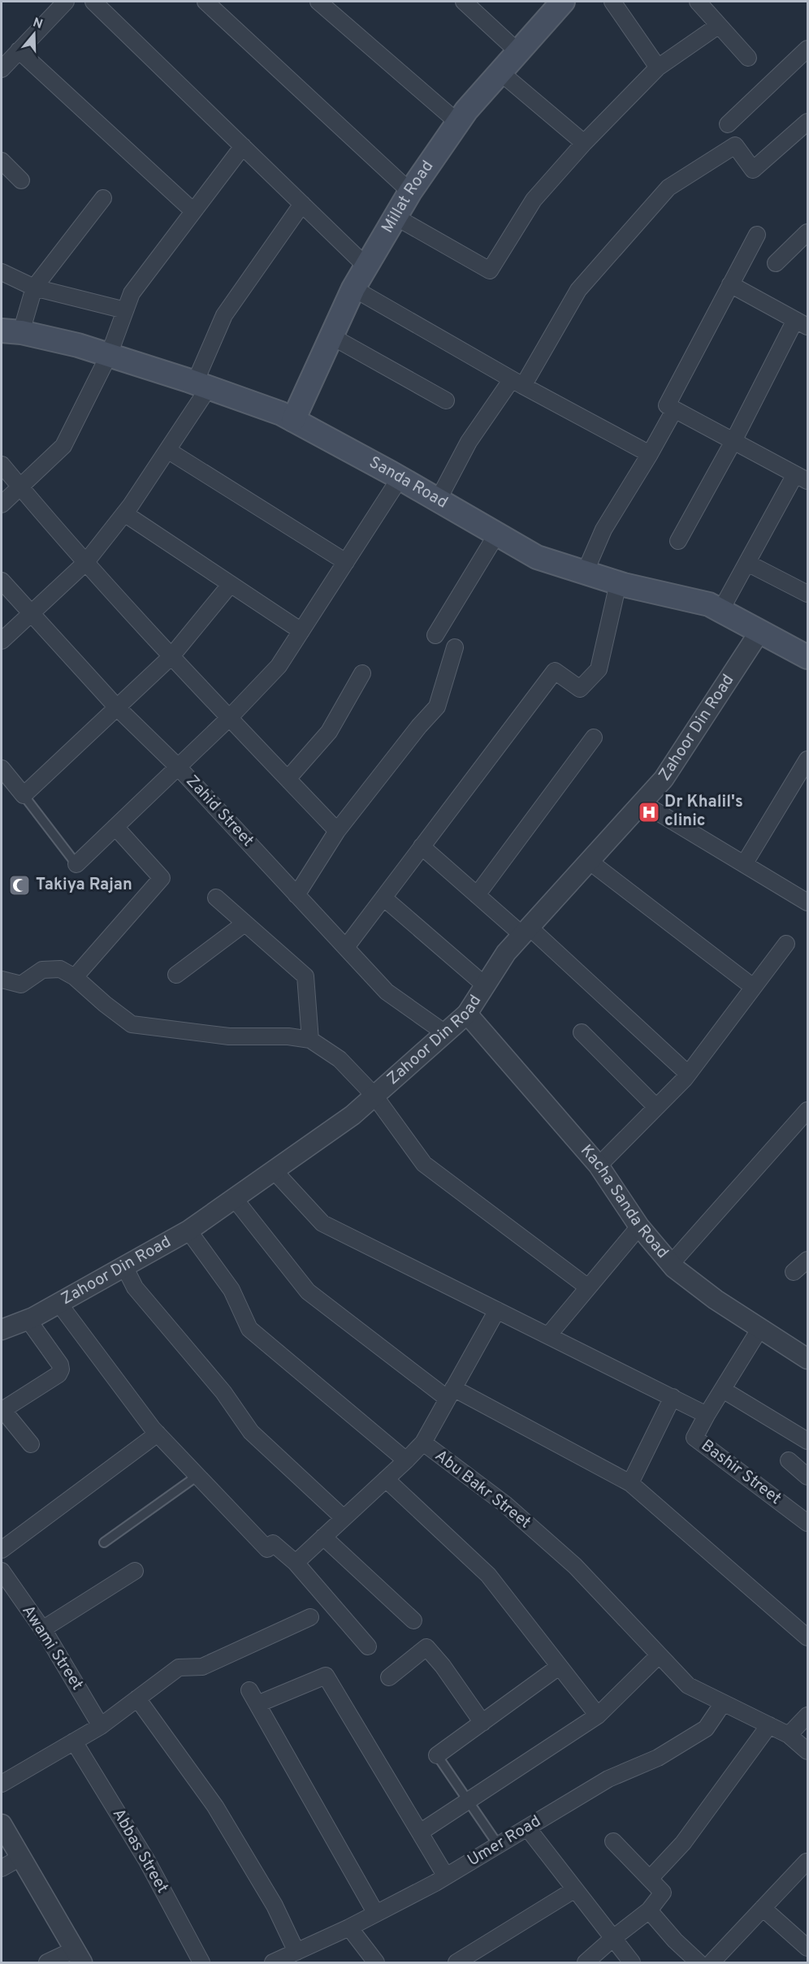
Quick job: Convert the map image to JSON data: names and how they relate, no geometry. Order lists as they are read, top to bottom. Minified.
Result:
{"streets":{"main road":["Millat Road","Sanda Road"],"street":["Zahoor Din Road","Zahid Street","Kacha Sanda Road","Bashir Street","Abu Bakr Street","Awami Street","Umer Road","Abbas Street"]},"crossings":[["Millat Road","Sanda Road"],["Sanda Road","Zahoor Din Road"],["Zahoor Din Road","Zahid Street"],["Zahoor Din Road","Kacha Sanda Road"],["Abu Bakr Street","Umer Road"]],"places":{"hospital":["Dr Khalil's clinic"],"mosque":["Takiya Rajan"]},"north":"top"}
